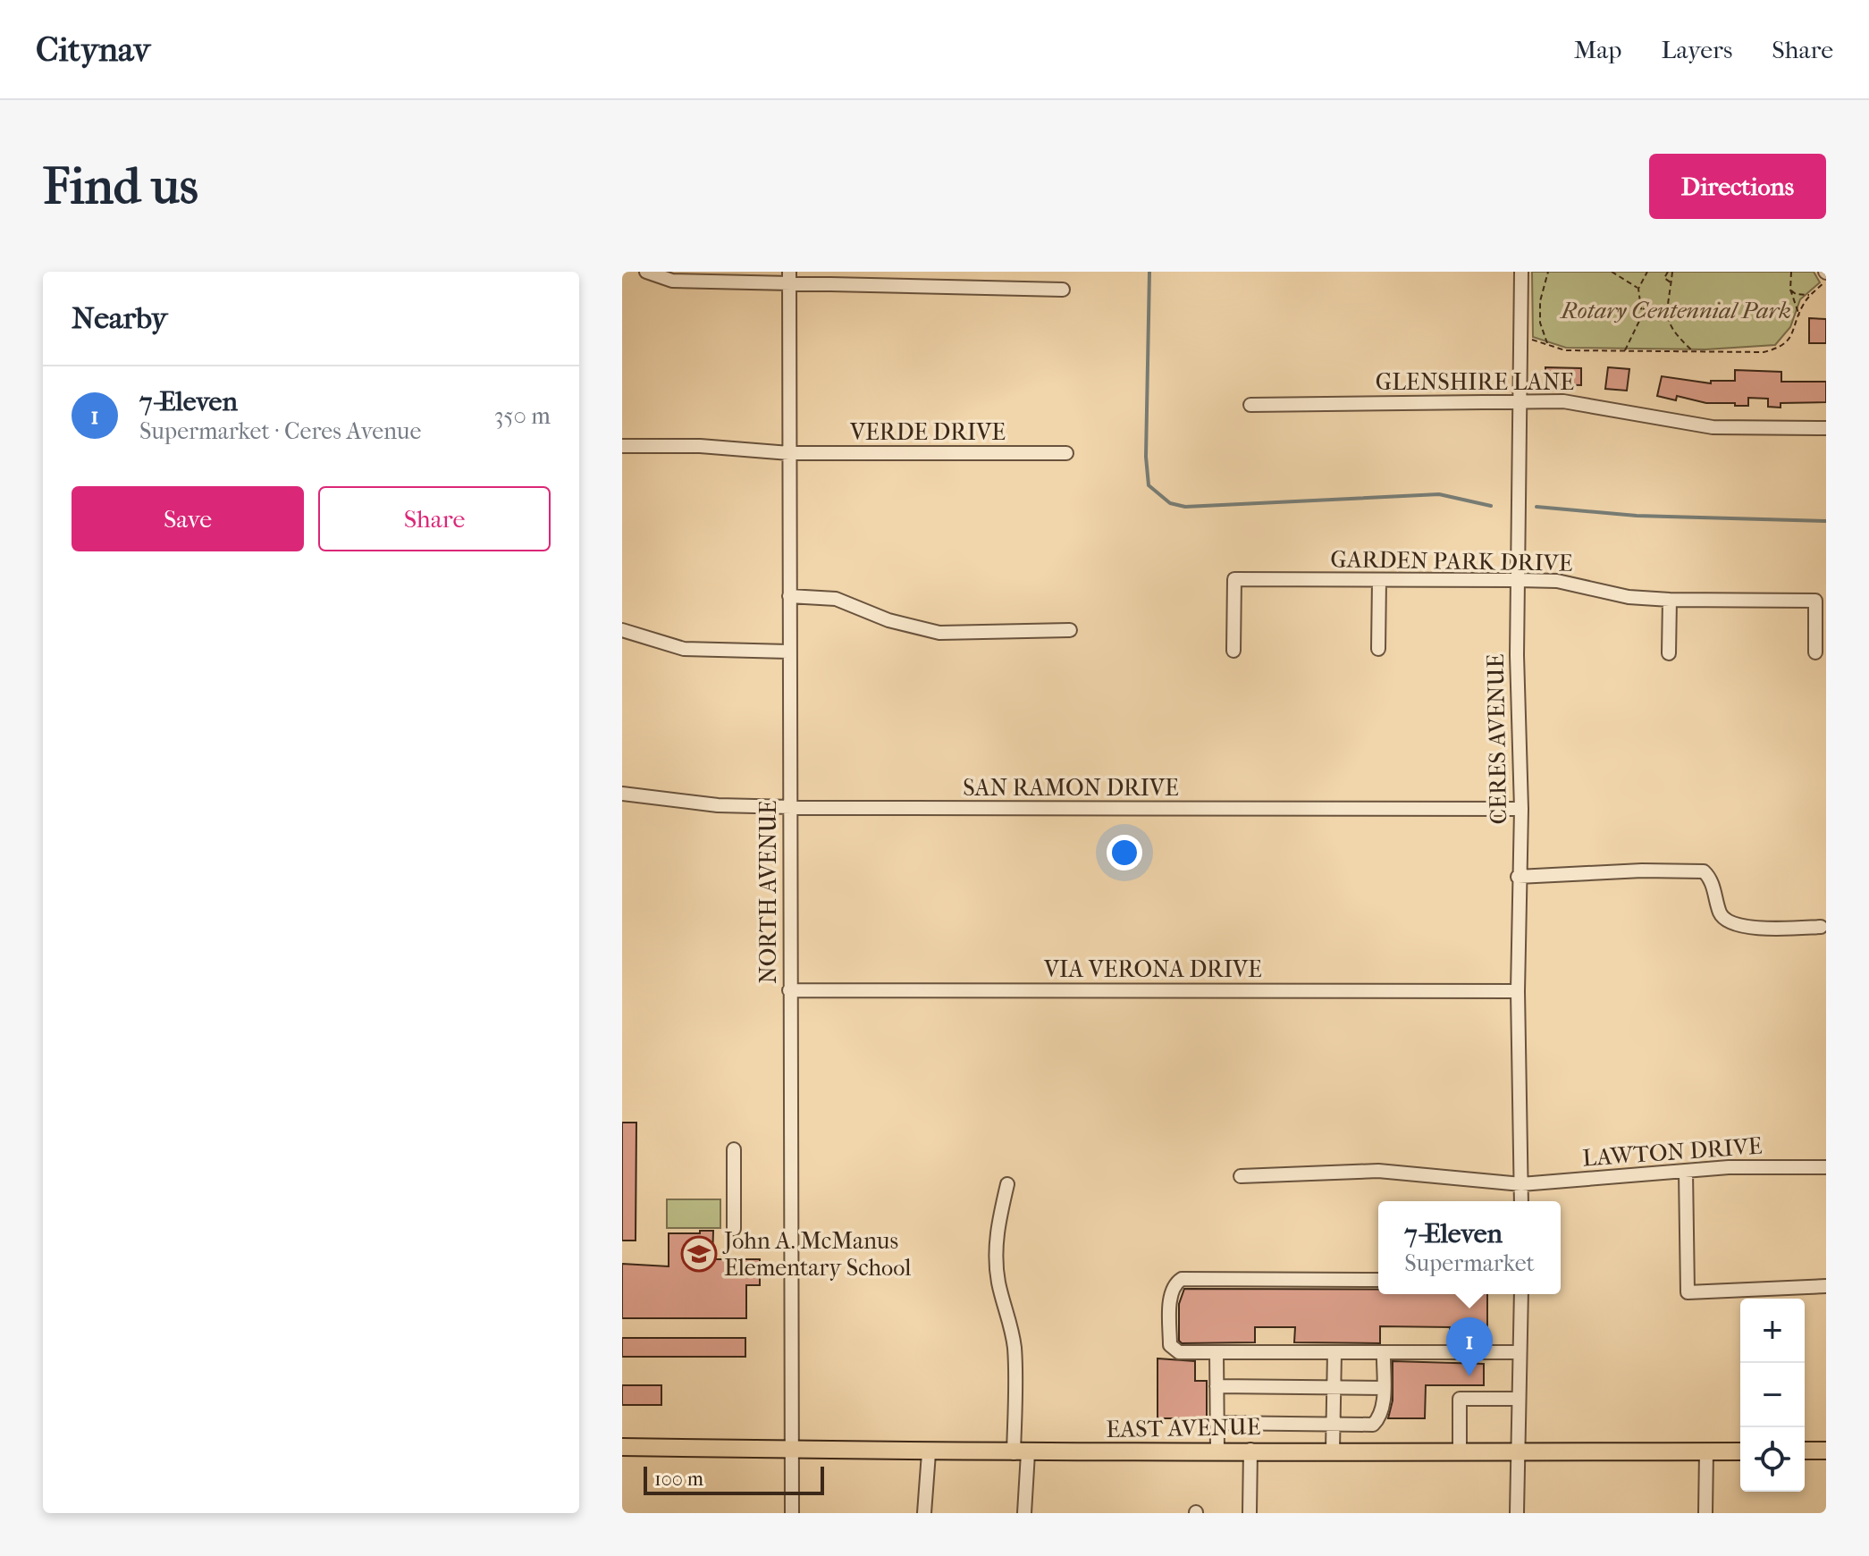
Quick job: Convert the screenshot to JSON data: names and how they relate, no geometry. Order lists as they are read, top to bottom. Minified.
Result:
{"streets":{"main road":["EAST AVENUE"],"street":["GLENSHIRE LANE","VERDE DRIVE","GARDEN PARK DRIVE","CERES AVENUE","SAN RAMON DRIVE","NORTH AVENUE","VIA VERONA DRIVE","LAWTON DRIVE"]},"crossings":[["GLENSHIRE LANE","CERES AVENUE"],["VERDE DRIVE","NORTH AVENUE"],["GARDEN PARK DRIVE","CERES AVENUE"],["CERES AVENUE","SAN RAMON DRIVE"],["CERES AVENUE","VIA VERONA DRIVE"],["CERES AVENUE","LAWTON DRIVE"],["SAN RAMON DRIVE","NORTH AVENUE"],["NORTH AVENUE","VIA VERONA DRIVE"],["NORTH AVENUE","EAST AVENUE"]],"parks":["Rotary Centennial Park"],"places":{"school or university":["John A. McManus Elementary School"]},"scale_bar":"100 m","page":{"header":"Citynav","nav":["Map","Layers","Share"],"buttons":["Directions",["Save","Share"]],"title":"Find us","heading":"Nearby","list":[{"mark":"1","name":"7-Eleven","note":"Supermarket · Ceres Avenue","value":"350 m"}],"popup":["7-Eleven","Supermarket"],"map_buttons":["+","−"],"pins":"1","scale":"100 m"}}
